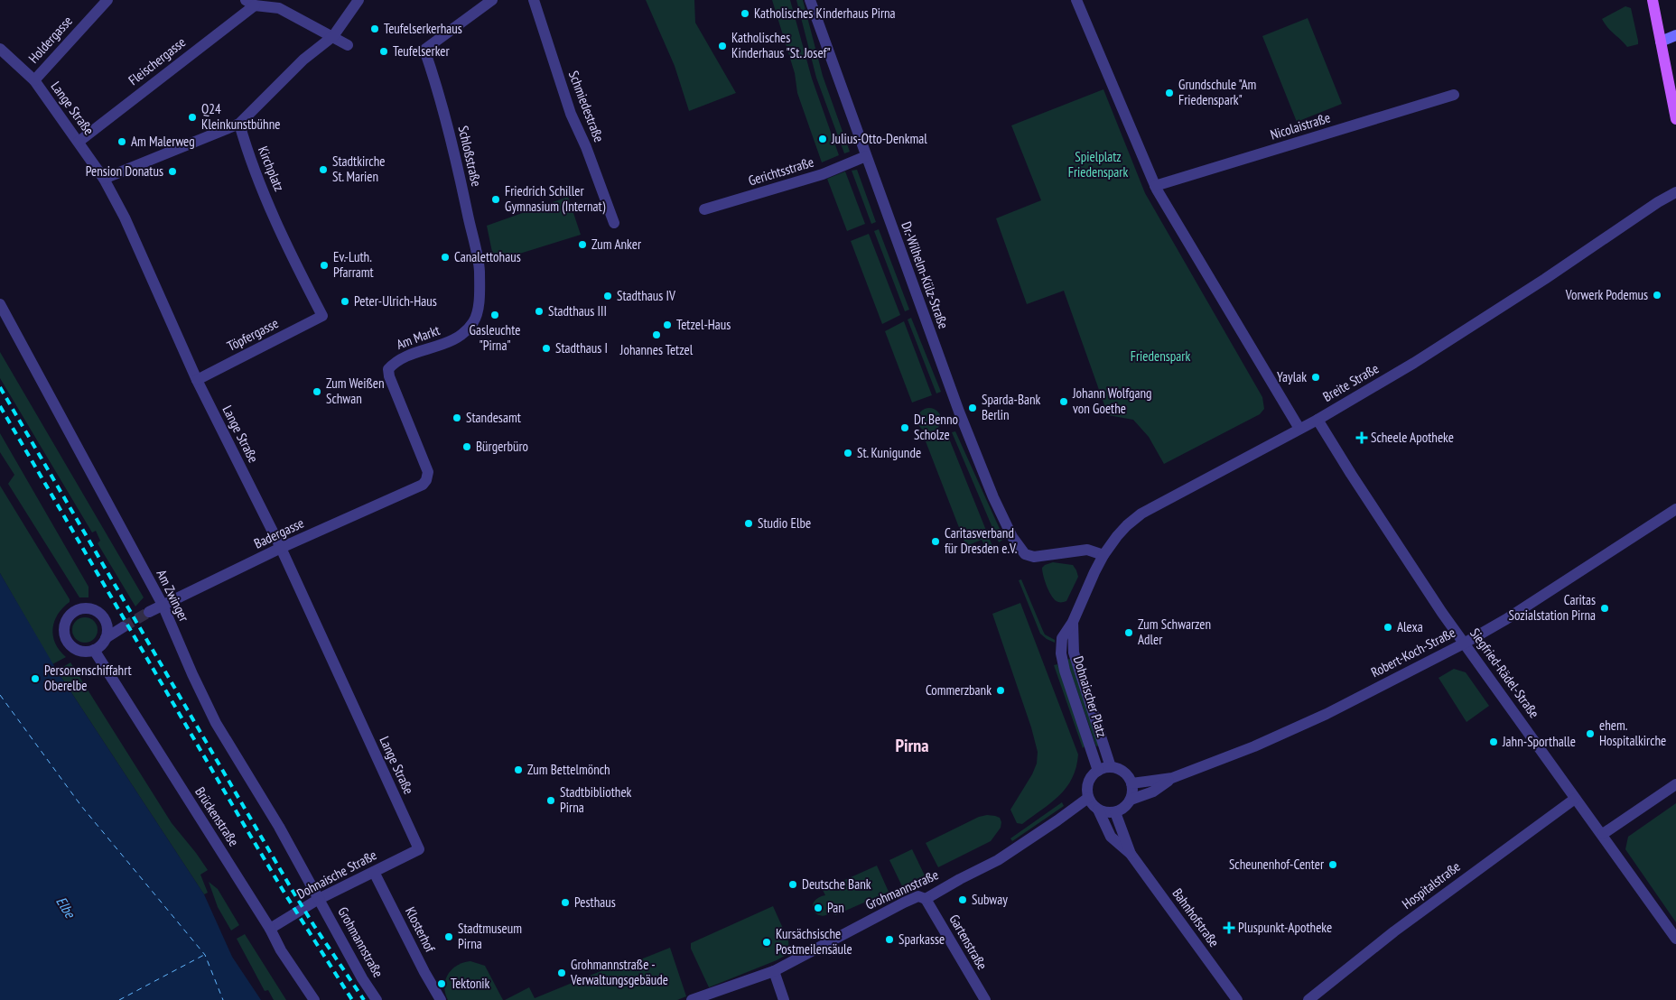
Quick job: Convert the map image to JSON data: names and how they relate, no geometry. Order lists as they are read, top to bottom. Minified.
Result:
{"streets":{"street":["Holdergasse","Fleischergasse","Schmiedestraße","Lange Straße","Nicolaistraße","Schloßstraße","Kirchplatz","Gerichtsstraße","Dr.-Wilhelm-Külz-Straße","Töpfergasse","Am Markt","Breite Straße","Badergasse","Am Zwinger","Robert-Koch-Straße","Siegfried-Rädel-Straße","Dohnaischer Platz","Brückenstraße","Dohnaische Straße","Hospitalstraße","Grohmannstraße","Bahnhofstraße","Klosterhof","Gartenstraße"]},"crossings":[["Holdergasse","Lange Straße"],["Fleischergasse","Lange Straße"],["Lange Straße","Töpfergasse"],["Lange Straße","Badergasse"],["Lange Straße","Dohnaische Straße"],["Schloßstraße","Am Markt"],["Kirchplatz","Töpfergasse"],["Gerichtsstraße","Dr.-Wilhelm-Külz-Straße"],["Dr.-Wilhelm-Külz-Straße","Breite Straße"],["Am Markt","Badergasse"],["Breite Straße","Siegfried-Rädel-Straße"],["Breite Straße","Dohnaischer Platz"],["Badergasse","Am Zwinger"],["Am Zwinger","Dohnaische Straße"],["Am Zwinger","Grohmannstraße"],["Robert-Koch-Straße","Siegfried-Rädel-Straße"],["Robert-Koch-Straße","Dohnaischer Platz"],["Robert-Koch-Straße","Grohmannstraße"],["Robert-Koch-Straße","Bahnhofstraße"],["Siegfried-Rädel-Straße","Hospitalstraße"],["Dohnaischer Platz","Grohmannstraße"],["Dohnaischer Platz","Bahnhofstraße"],["Brückenstraße","Dohnaische Straße"],["Dohnaische Straße","Grohmannstraße"],["Dohnaische Straße","Klosterhof"],["Grohmannstraße","Bahnhofstraße"],["Grohmannstraße","Gartenstraße"]],"districts":["Pirna"],"water":["Elbe"],"parks":["Spielplatz Friedenspark","Friedenspark"],"places":{"other":["Katholisches Kinderhaus Pirna","Teufelserkerhaus","Katholisches Kinderhaus \"St. Josef\"","Teufelserker","Grundschule \"Am Friedenspark\"","Q24 Kleinkunstbühne","Julius-Otto-Denkmal","Am Malerweg","Stadtkirche St. Marien","Pension Donatus","Friedrich Schiller Gymnasium (Internat)","Zum Anker","Canalettohaus","Ev.-Luth. Pfarramt","Vorwerk Podemus","Stadthaus IV","Peter-Ulrich-Haus","Stadthaus III","Gasleuchte \"Pirna\"","Tetzel-Haus","Johannes Tetzel","Stadthaus I","Yaylak","Zum Weißen Schwan","Johann Wolfgang von Goethe","Sparda-Bank Berlin","Standesamt","Dr. Benno Scholze","Bürgerbüro","St. Kunigunde","Studio Elbe","Caritasverband für Dresden e.V.","Caritas Sozialstation Pirna","Alexa","Zum Schwarzen Adler","Personenschiffahrt Oberelbe","Commerzbank","ehem. Hospitalkirche","Jahn-Sporthalle","Zum Bettelmönch","Stadtbibliothek Pirna","Scheunenhof-Center","Deutsche Bank","Subway","Pesthaus","Pan","Stadtmuseum Pirna","Sparkasse","Kursächsische Postmeilensäule","Grohmannstraße - Verwaltungsgebäude","Tektonik"],"health":["Scheele Apotheke","Pluspunkt-Apotheke"]}}
